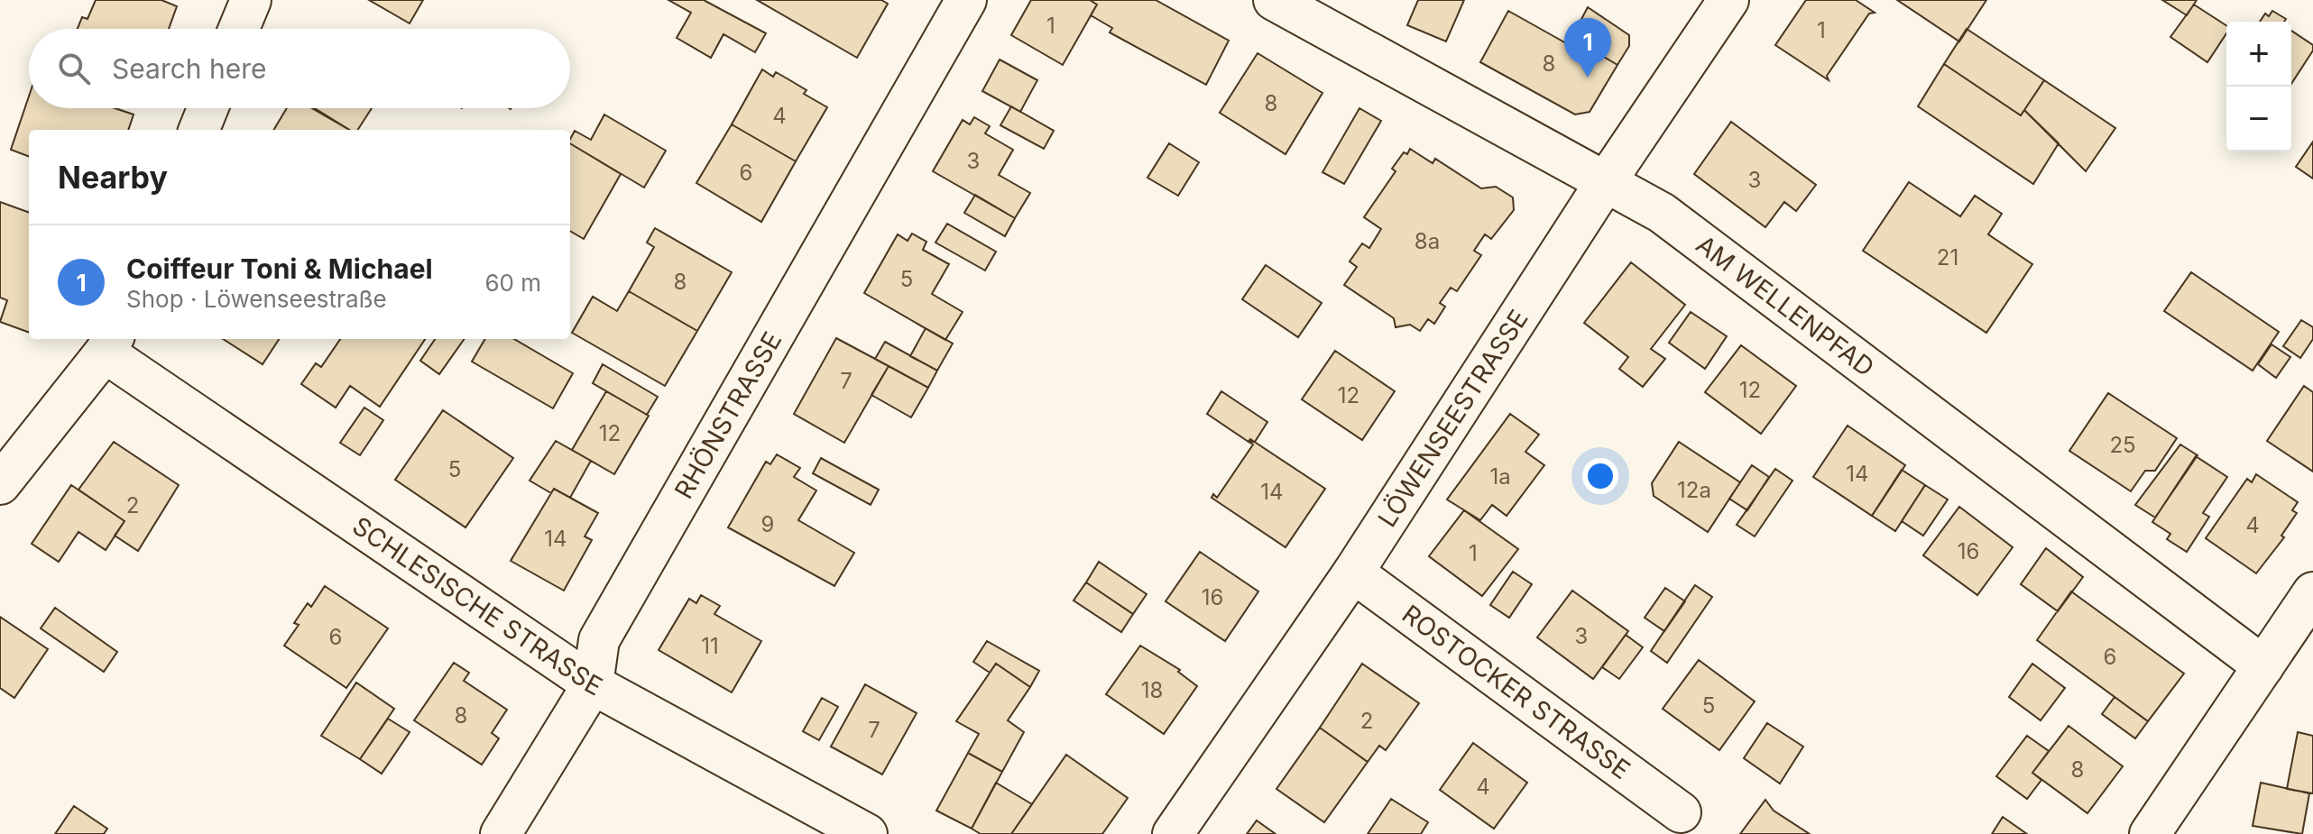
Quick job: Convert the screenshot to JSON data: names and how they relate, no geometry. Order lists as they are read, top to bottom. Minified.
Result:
{"streets":{"street":["AM WELLENPFAD","RHÖNSTRASSE","LÖWENSEESTRASSE","SCHLESISCHE STRASSE","ROSTOCKER STRASSE"]},"crossings":[["AM WELLENPFAD","LÖWENSEESTRASSE"],["RHÖNSTRASSE","SCHLESISCHE STRASSE"],["LÖWENSEESTRASSE","ROSTOCKER STRASSE"]],"house_numbers":["1","1","8","8","4","3","6","3","8a","21","5","8","7","12","12","12","25","5","14","1a","12a","14","2","9","4","14","16","1","16","3","6","11","6","18","5","8","2","7","8","4"],"page":{"pins":"1","map_buttons":["+","−"],"search":"Search here","heading":"Nearby","list":[{"mark":"1","name":"Coiffeur Toni & Michael","note":"Shop · Löwenseestraße","value":"60 m"}]}}
